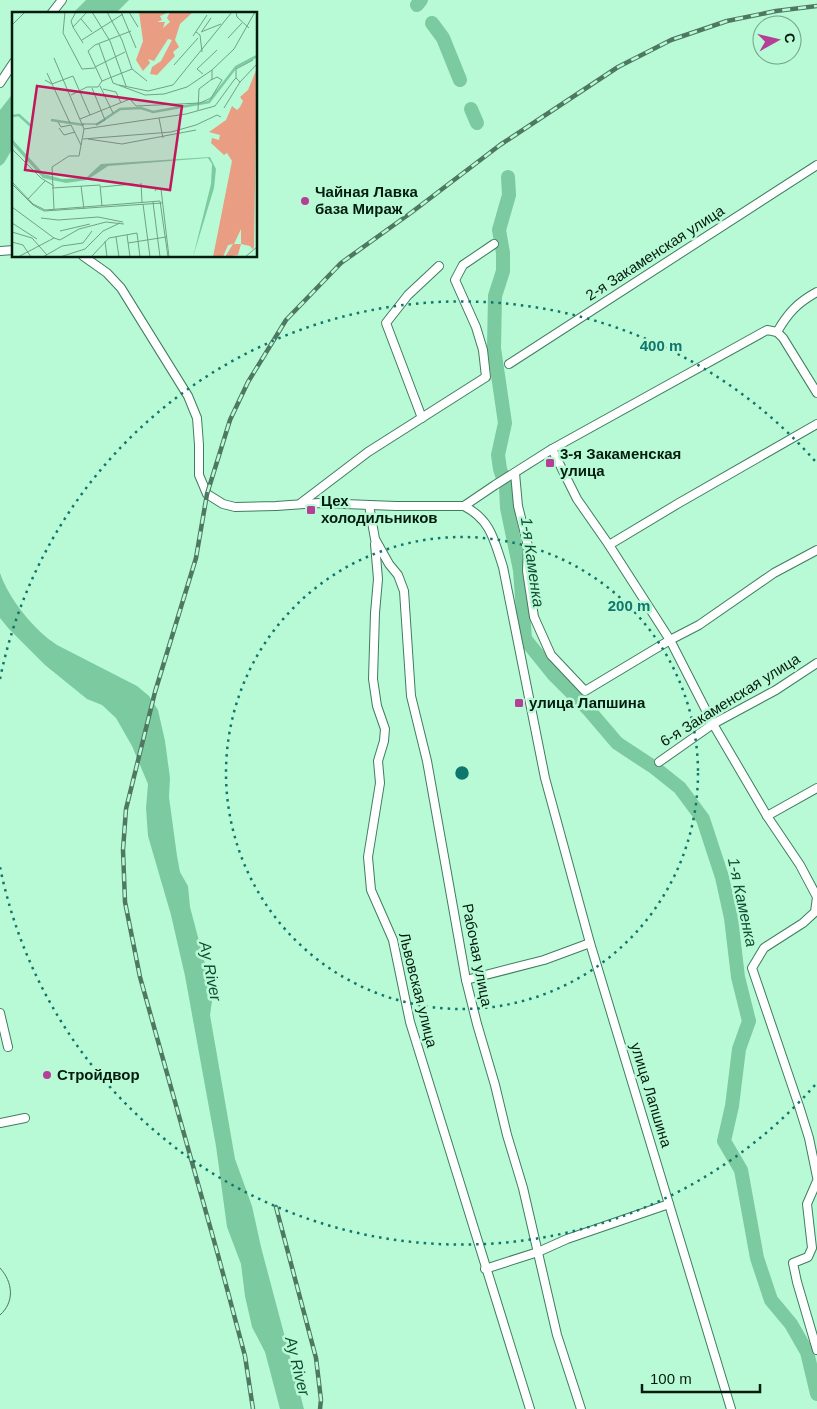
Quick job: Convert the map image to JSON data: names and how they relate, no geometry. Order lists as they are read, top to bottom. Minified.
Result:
{"streets":{"street":["2-я Закаменская улица","6-я Закаменская улица","Рабочая улица","Львовская улица","улица Лапшина"]},"crossings":[["Рабочая улица","Львовская улица"]],"water":["1-я Каменка","Ay River"],"places":{"other":["Чайная Лавка база Мираж","Стройдвор"],"transit":["3-я Закаменская улица","Цех холодильников","улица Лапшина"]},"scale_bar":"100 m","north":"right","rings":["400 m","200 m"]}
